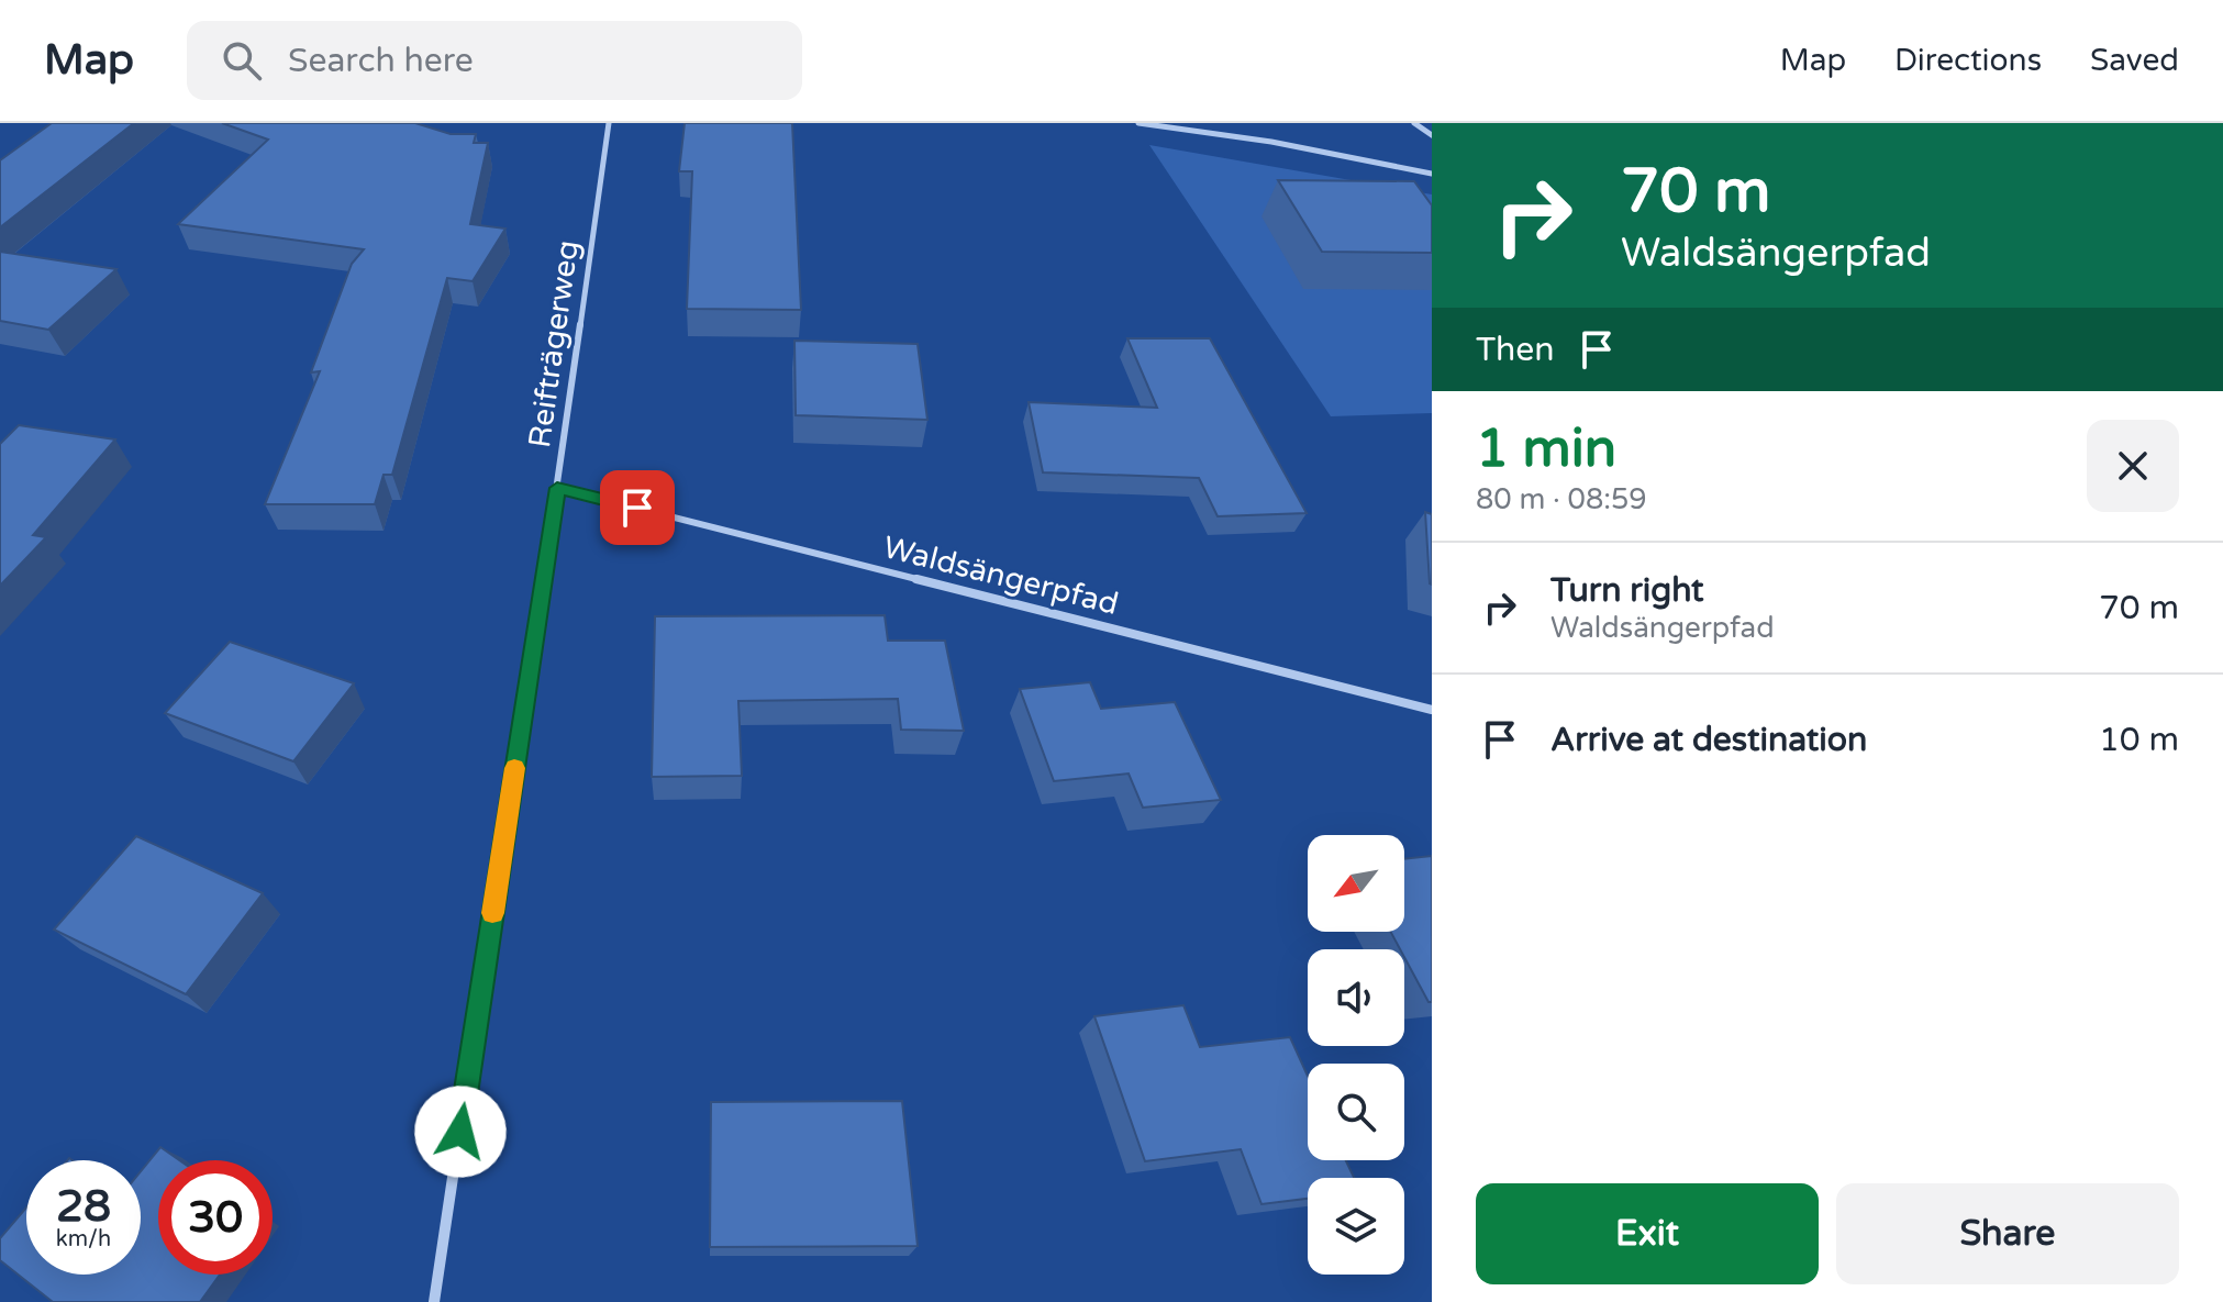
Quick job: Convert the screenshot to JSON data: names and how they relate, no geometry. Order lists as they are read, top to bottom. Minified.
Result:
{"streets":{"street":["Reifträgerweg","Waldsängerpfad"]},"crossings":[["Reifträgerweg","Waldsängerpfad"]],"north":"bottom left","page":{"header":"Map","search":"Search here","nav":["Map","Directions","Saved"],"turn":["70 m","Waldsängerpfad"],"then":"Then","heading":["1 min","80 m · 08:59"],"list":[{"name":"Turn right","note":"Waldsängerpfad","value":"70 m"},{"name":"Arrive at destination","value":"10 m"}],"speed":"28 km/h","limit":"30","buttons":["Exit","Share"]}}
